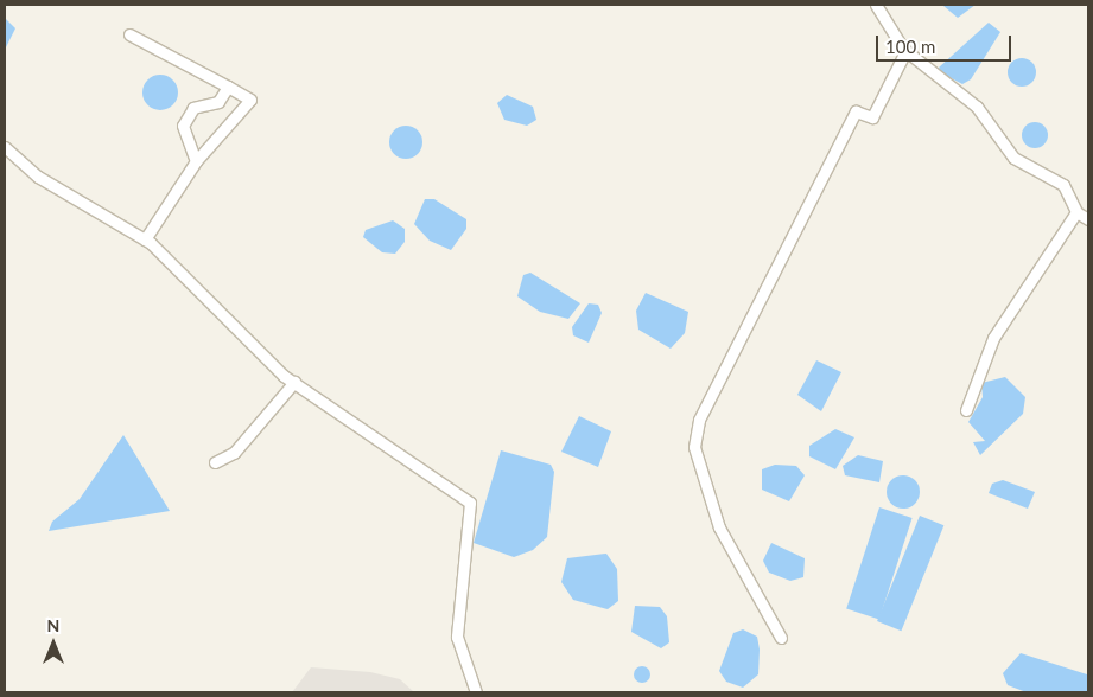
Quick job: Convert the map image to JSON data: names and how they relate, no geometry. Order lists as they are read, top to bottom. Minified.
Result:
{"scale_bar":"100 m","north":"top"}
